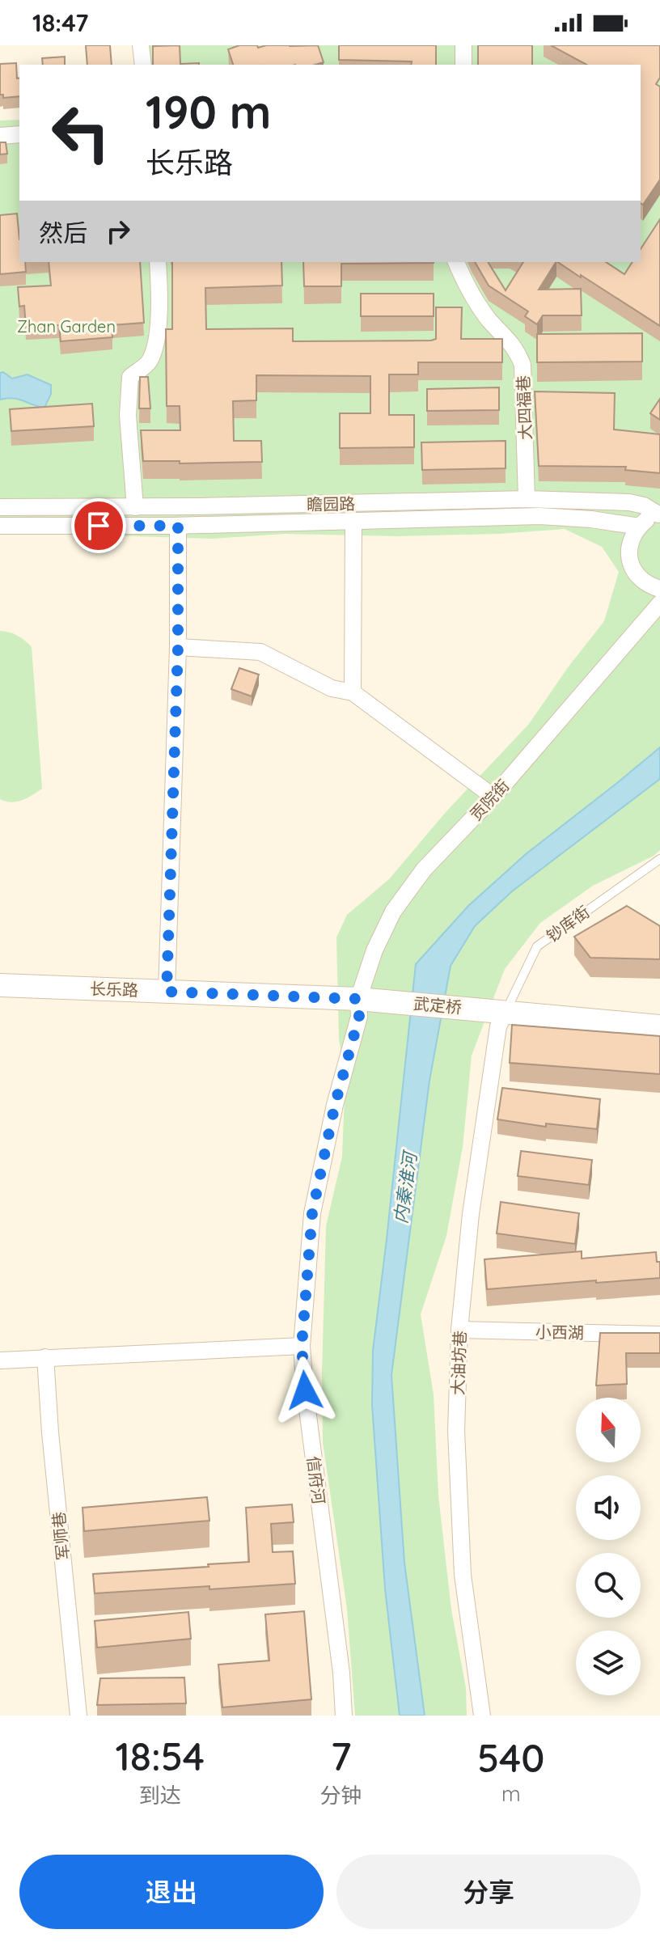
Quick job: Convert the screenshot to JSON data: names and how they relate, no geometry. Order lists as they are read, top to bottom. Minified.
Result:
{"streets":{"main road":["长乐路","武定桥"],"street":["大四福巷","瞻园路","贡院街","小西湖","大油坊巷","信府河","军师巷"],"lane":["钞库街"]},"crossings":[["大四福巷","瞻园路"],["贡院街","长乐路"],["贡院街","信府河"],["钞库街","武定桥"],["钞库街","大油坊巷"],["长乐路","武定桥"],["长乐路","信府河"],["武定桥","大油坊巷"],["小西湖","大油坊巷"]],"water":["内秦淮河"],"parks":["Zhan Garden"],"north":"top","page":{"status":"18:47","turn":["190 m","长乐路"],"then":"然后","eta":["18:54","到达","7","分钟","540","m"],"buttons":["退出","分享"]}}
